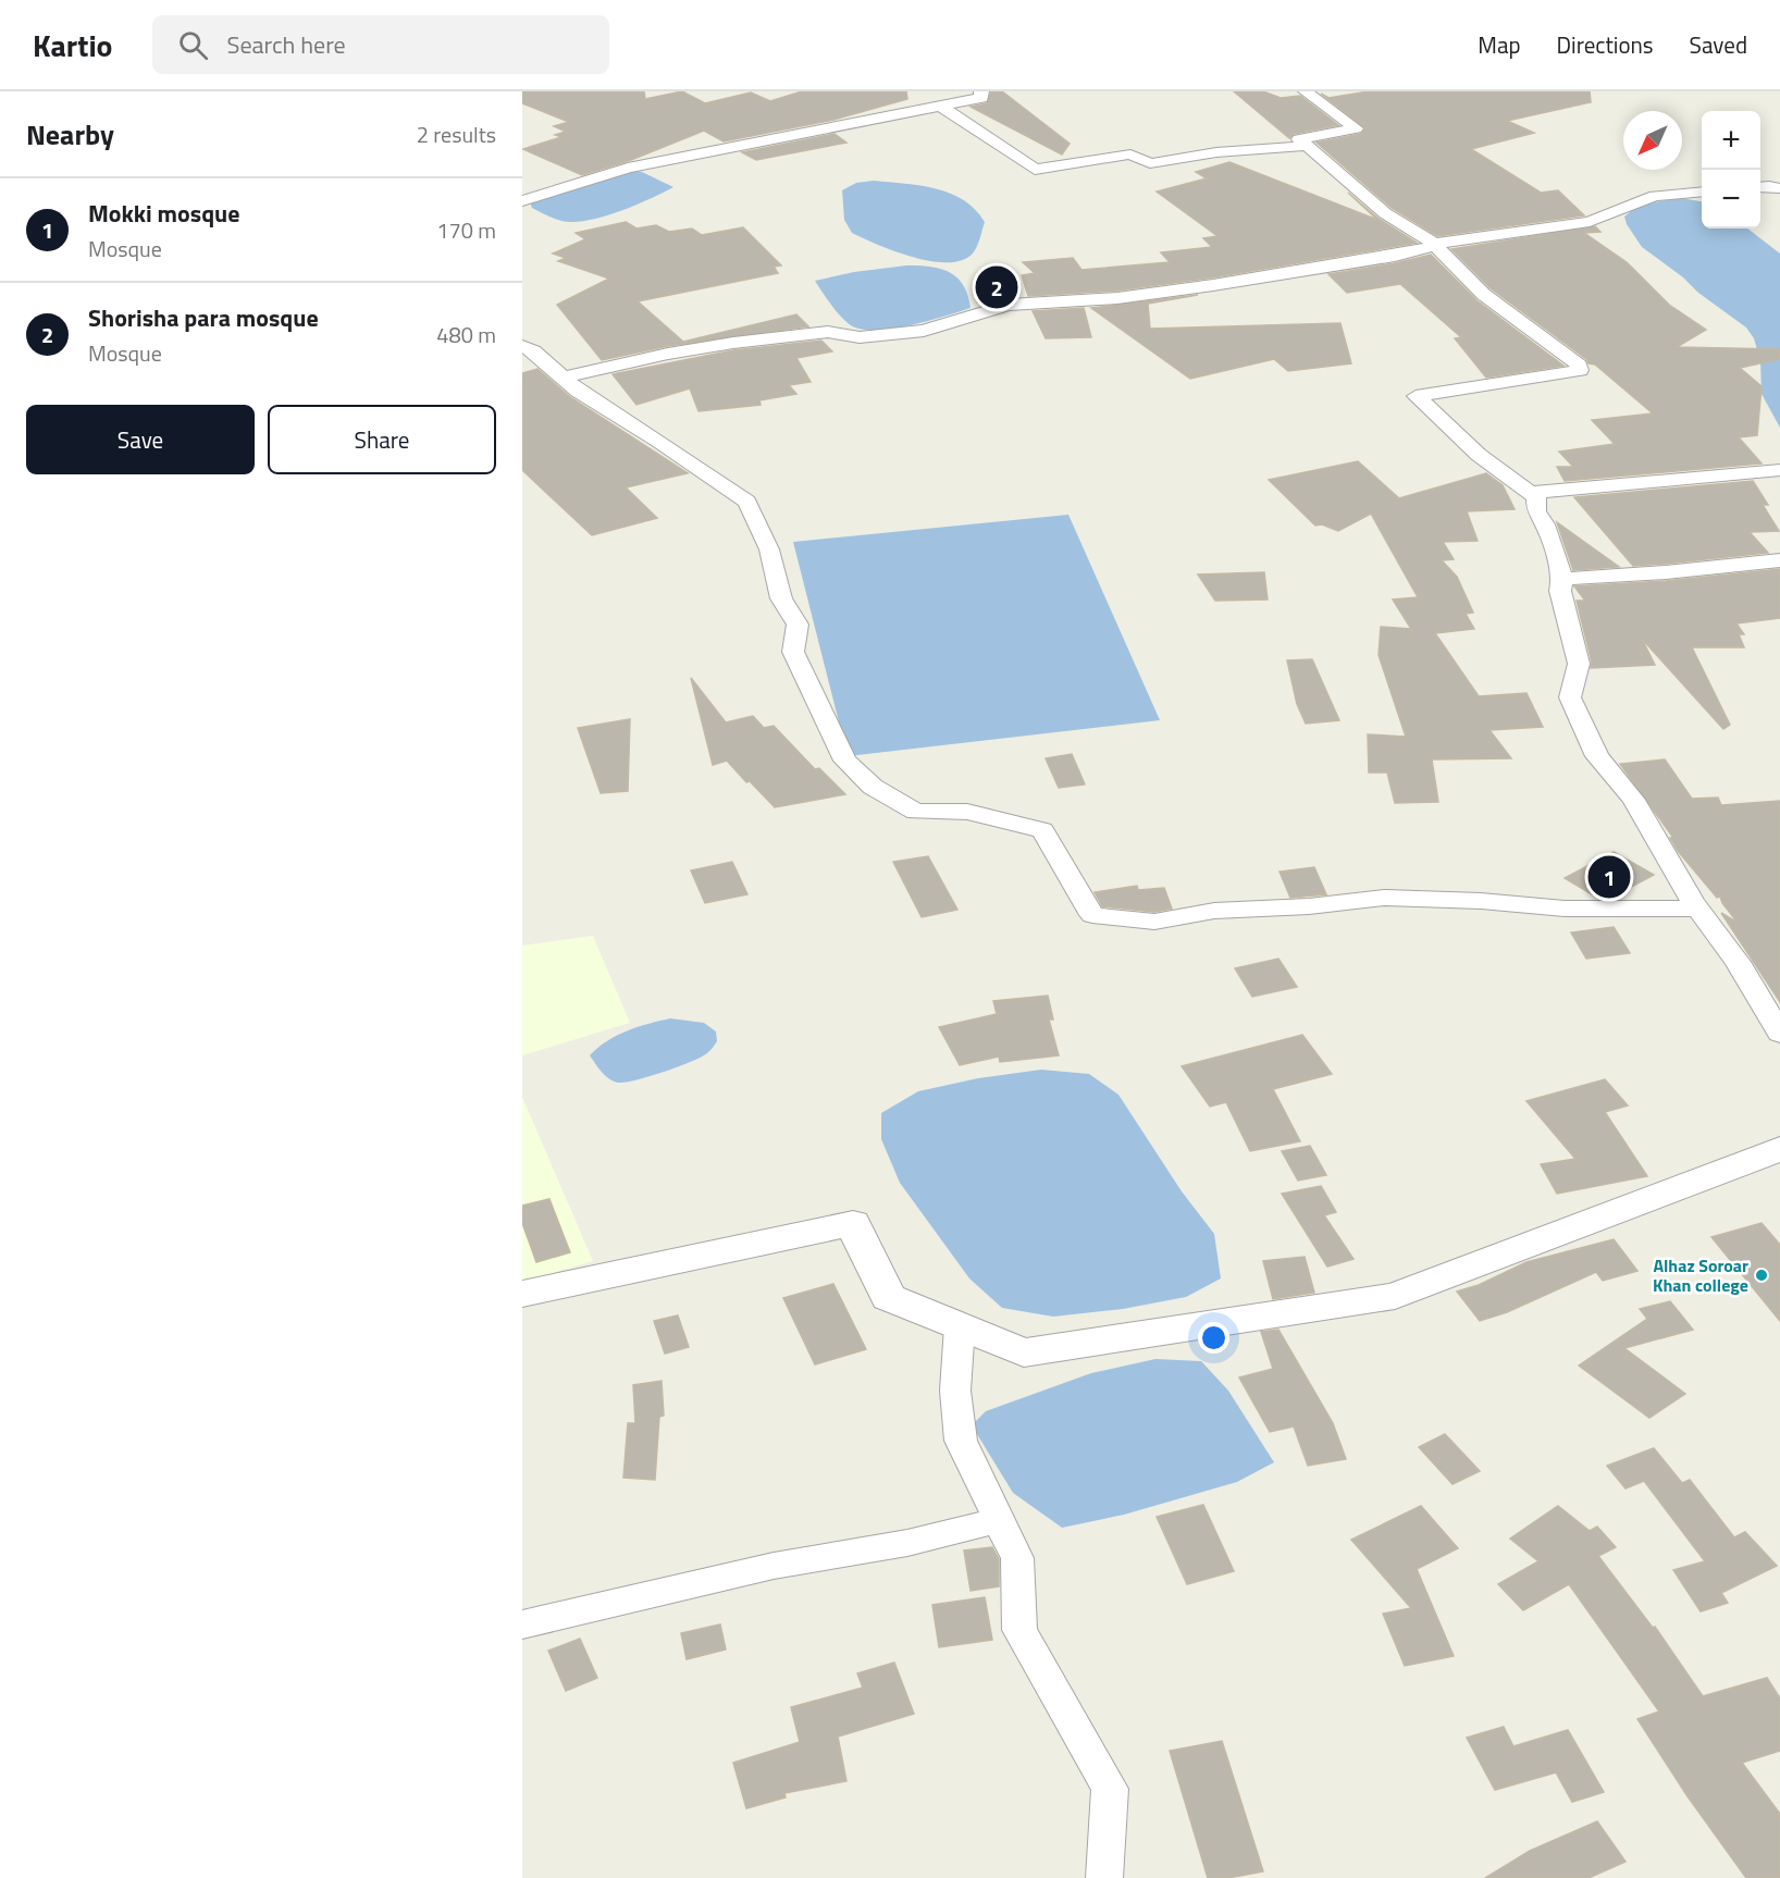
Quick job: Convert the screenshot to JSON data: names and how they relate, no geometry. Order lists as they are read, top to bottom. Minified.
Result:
{"places":["Alhaz Soroar Khan college"],"north":"bottom left","page":{"header":"Kartio","search":"Search here","nav":["Map","Directions","Saved"],"heading":["Nearby","2 results"],"map_buttons":["+","−"],"list":[{"mark":"1","name":"Mokki mosque","note":"Mosque","value":"170 m"},{"mark":"2","name":"Shorisha para mosque","note":"Mosque","value":"480 m"}],"pins":["2","1"],"buttons":["Save","Share"]}}
